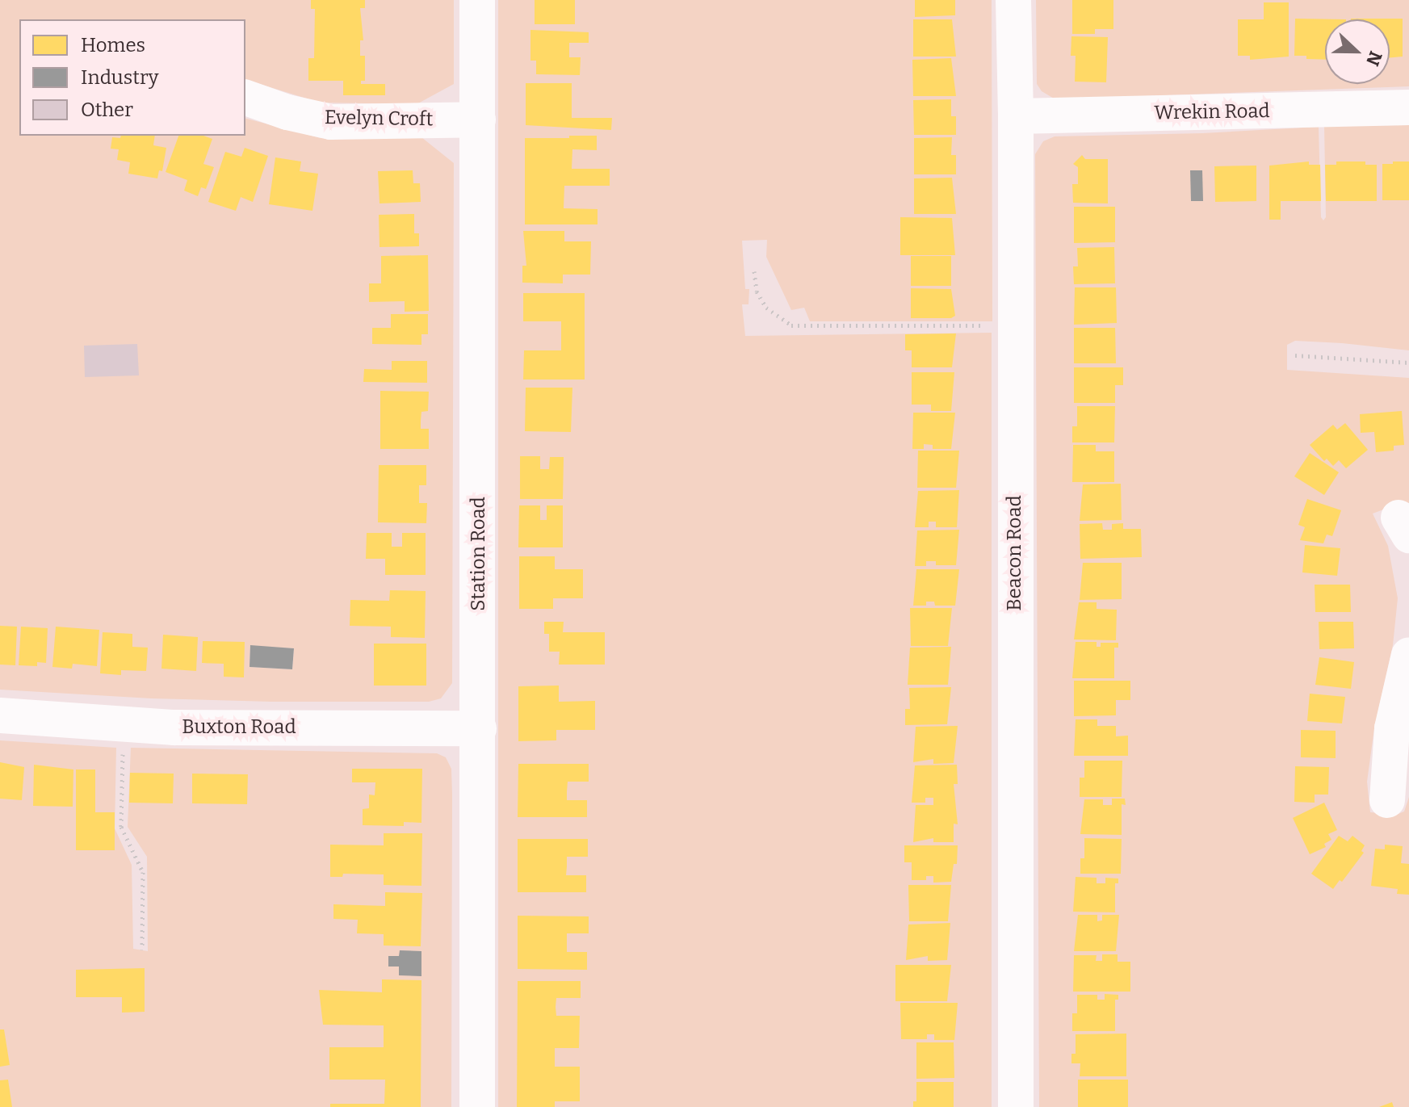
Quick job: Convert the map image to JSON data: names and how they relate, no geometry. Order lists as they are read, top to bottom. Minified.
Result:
{"streets":{"street":["Wrekin Road","Evelyn Croft","Beacon Road","Station Road","Buxton Road"]},"crossings":[["Wrekin Road","Beacon Road"],["Evelyn Croft","Station Road"],["Station Road","Buxton Road"]],"legend":["Homes","Industry","Other"],"north":"right"}
